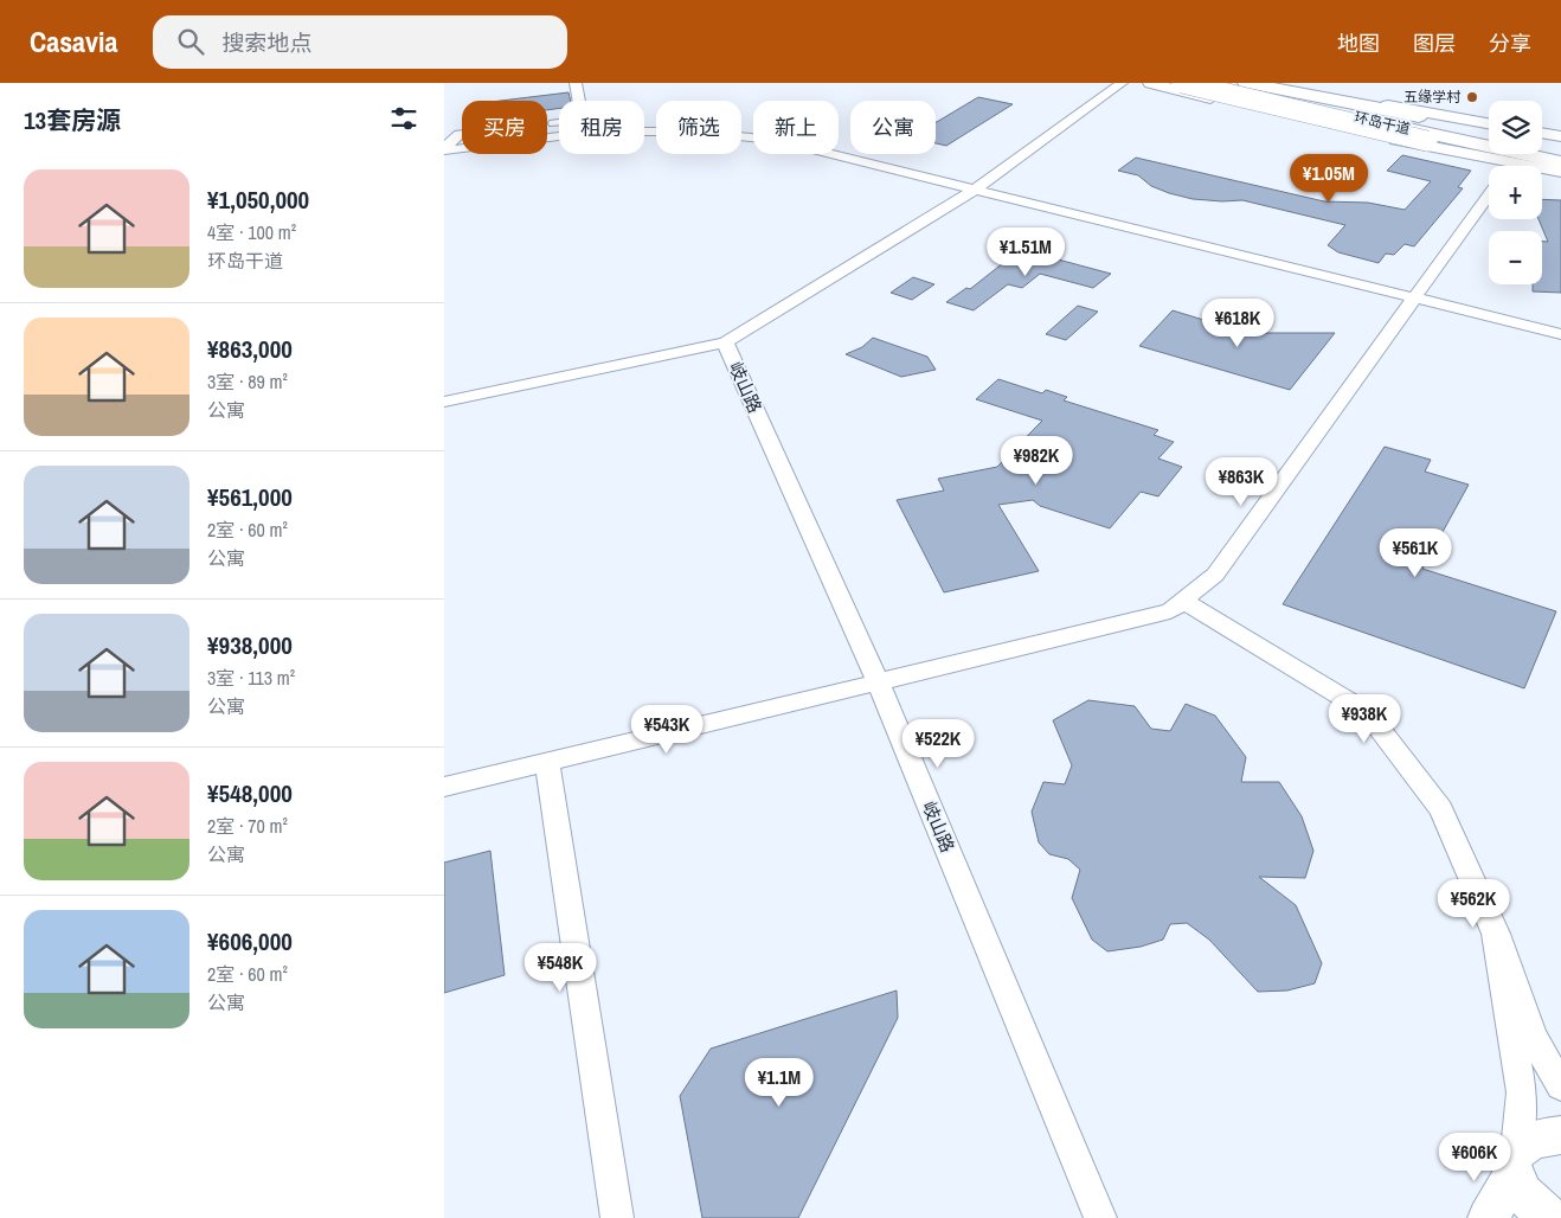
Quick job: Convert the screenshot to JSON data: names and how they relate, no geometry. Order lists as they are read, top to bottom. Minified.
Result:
{"streets":{"highway":["环岛干道"],"street":["岐山路"]},"places":["五缘学村"],"page":{"header":"Casavia","search":"搜索地点","nav":["地图","图层","分享"],"heading":"13套房源","map_buttons":["+","−"],"chip":["买房","租房","筛选","新上","公寓"],"list":[{"name":"¥1,050,000","note":"4室 · 100 m² · 环岛干道"},{"name":"¥863,000","note":"3室 · 89 m² · 公寓"},{"name":"¥561,000","note":"2室 · 60 m² · 公寓"},{"name":"¥938,000","note":"3室 · 113 m² · 公寓"},{"name":"¥548,000","note":"2室 · 70 m² · 公寓"},{"name":"¥606,000","note":"2室 · 60 m² · 公寓"}],"price":["¥1.05M","¥1.51M","¥618K","¥982K","¥863K","¥561K","¥938K","¥543K","¥522K","¥562K","¥548K","¥1.1M","¥606K"]}}
